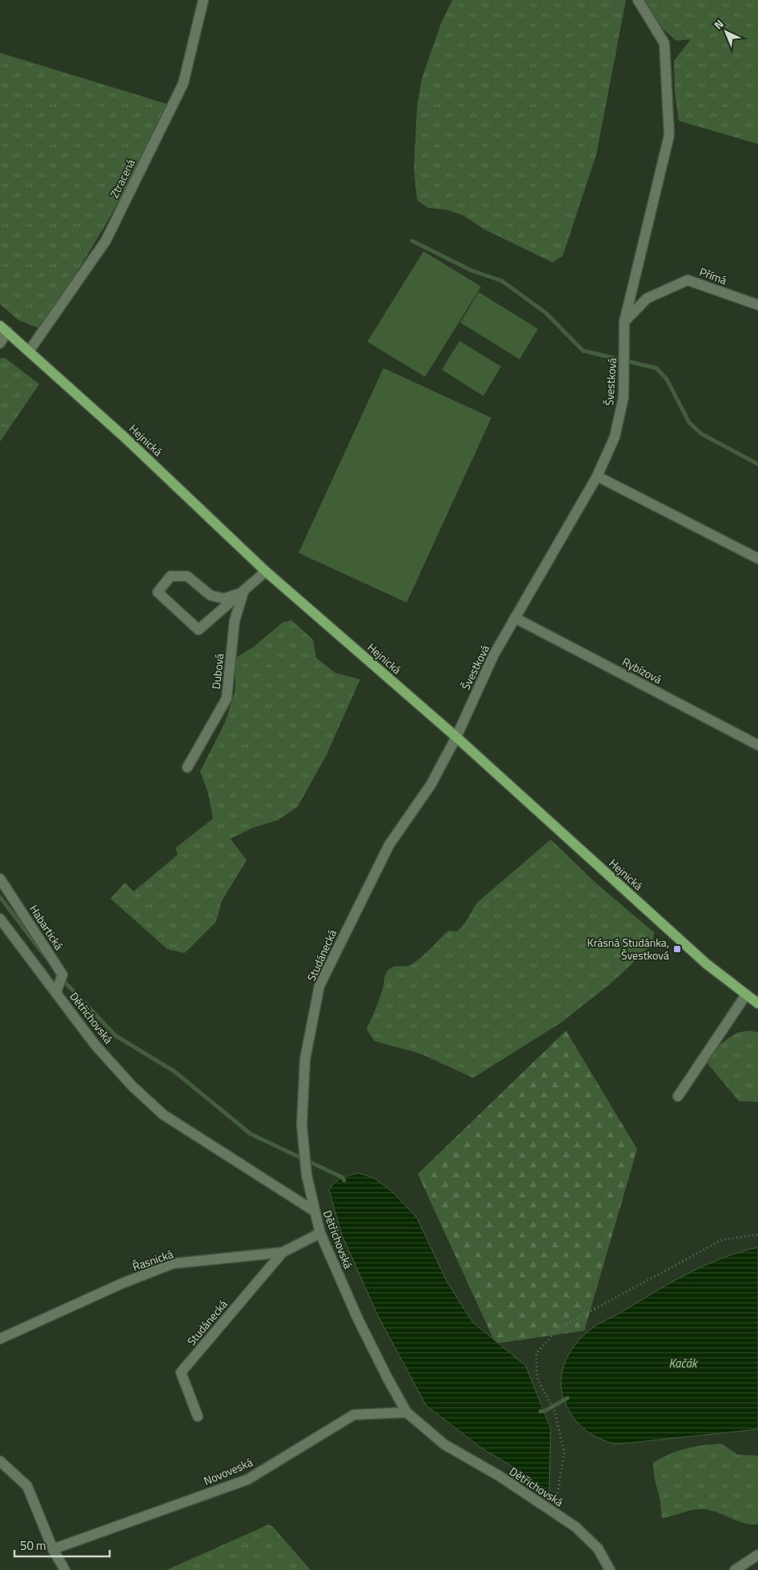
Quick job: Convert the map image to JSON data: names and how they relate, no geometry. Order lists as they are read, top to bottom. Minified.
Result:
{"streets":{"main road":["Hejnická"],"street":["Ztracená","Přímá","Švestková","Rybízová","Dubová","Habartická","Studánecká","Dětřichovská","Řasnická","Novoveská"]},"crossings":[["Ztracená","Hejnická"],["Přímá","Švestková"],["Švestková","Hejnická"],["Švestková","Rybízová"],["Švestková","Studánecká"],["Hejnická","Studánecká"],["Habartická","Dětřichovská"],["Studánecká","Dětřichovská"],["Studánecká","Řasnická"],["Dětřichovská","Řasnická"],["Dětřichovská","Novoveská"]],"water":["Kačák"],"places":{"transit":["Krásná Studánka, Švestková"]},"scale_bar":"50 m","north":"top left"}
